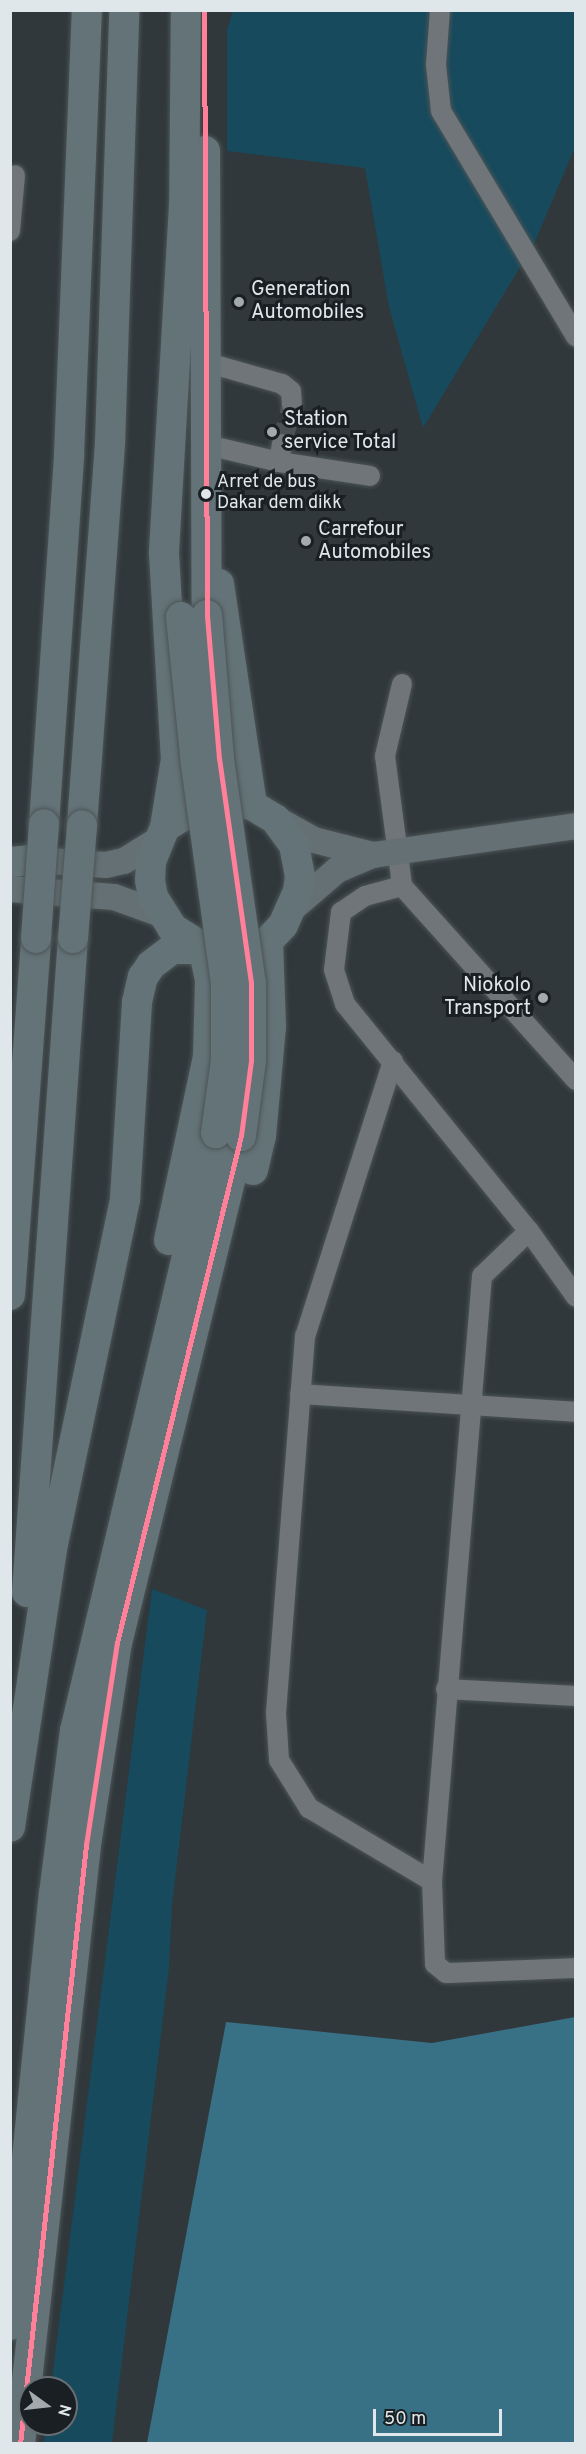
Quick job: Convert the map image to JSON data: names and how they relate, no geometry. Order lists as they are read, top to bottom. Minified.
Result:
{"places":["Generation Automobiles","Station service Total","Arret de bus Dakar dem dikk","Carrefour Automobiles","Niokolo Transport"],"scale_bar":"50 m","north":"right"}
